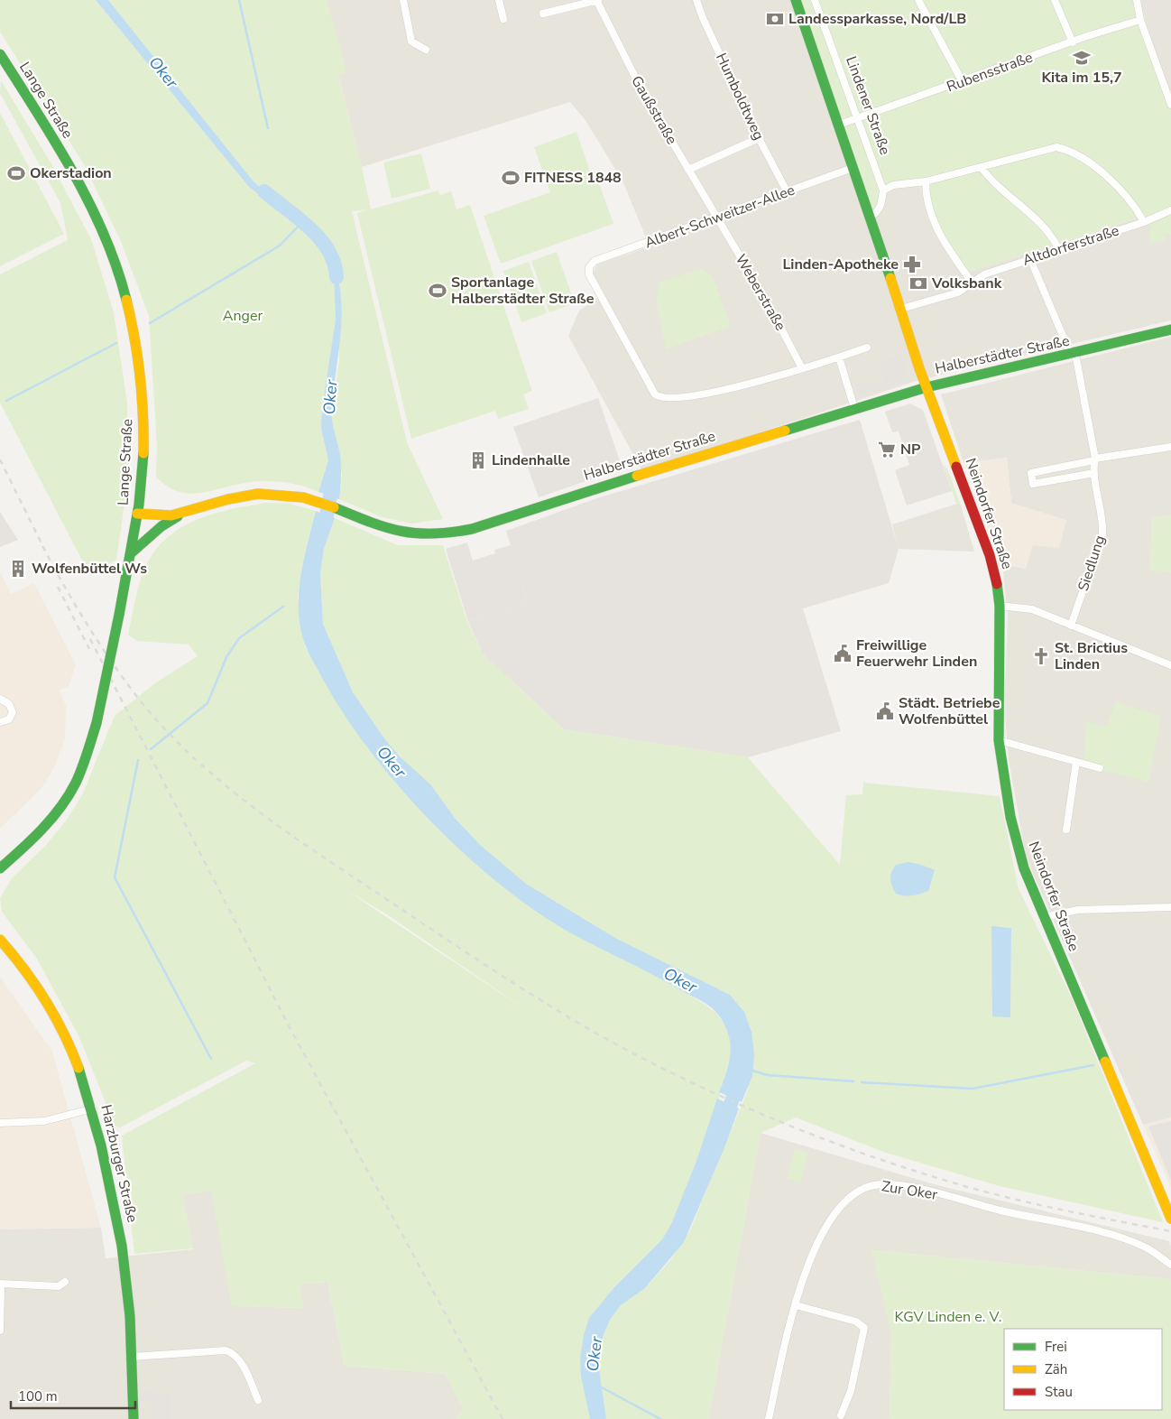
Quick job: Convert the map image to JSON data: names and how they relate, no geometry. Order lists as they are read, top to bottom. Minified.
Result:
{"streets":{"main road":["Lange Straße","Halberstädter Straße","Neindorfer Straße","Harzburger Straße"],"street":["Rubensstraße","Humboldtweg","Lindener Straße","Gaußstraße","Albert-Schweitzer-Allee","Altdorferstraße","Weberstraße","Siedlung","Zur Oker"]},"crossings":[["Rubensstraße","Lindener Straße"],["Humboldtweg","Albert-Schweitzer-Allee"],["Lange Straße","Halberstädter Straße"],["Gaußstraße","Albert-Schweitzer-Allee"],["Gaußstraße","Weberstraße"],["Albert-Schweitzer-Allee","Weberstraße"],["Altdorferstraße","Siedlung"],["Halberstädter Straße","Neindorfer Straße"],["Halberstädter Straße","Siedlung"]],"water":["Oker"],"parks":["Anger","KGV Linden e. V."],"places":{"bank":["Landessparkasse, Nord/LB","Volksbank"],"school or university":["Kita im 15,7"],"sports":["Okerstadion","FITNESS 1848","Sportanlage Halberstädter Straße"],"pharmacy":["Linden-Apotheke"],"supermarket":["NP"],"building":["Lindenhalle","Wolfenbüttel Ws"],"public building":["Freiwillige Feuerwehr Linden","Städt. Betriebe Wolfenbüttel"],"church":["St. Brictius Linden"]},"legend":["Frei","Zäh","Stau"],"scale_bar":"100 m"}
